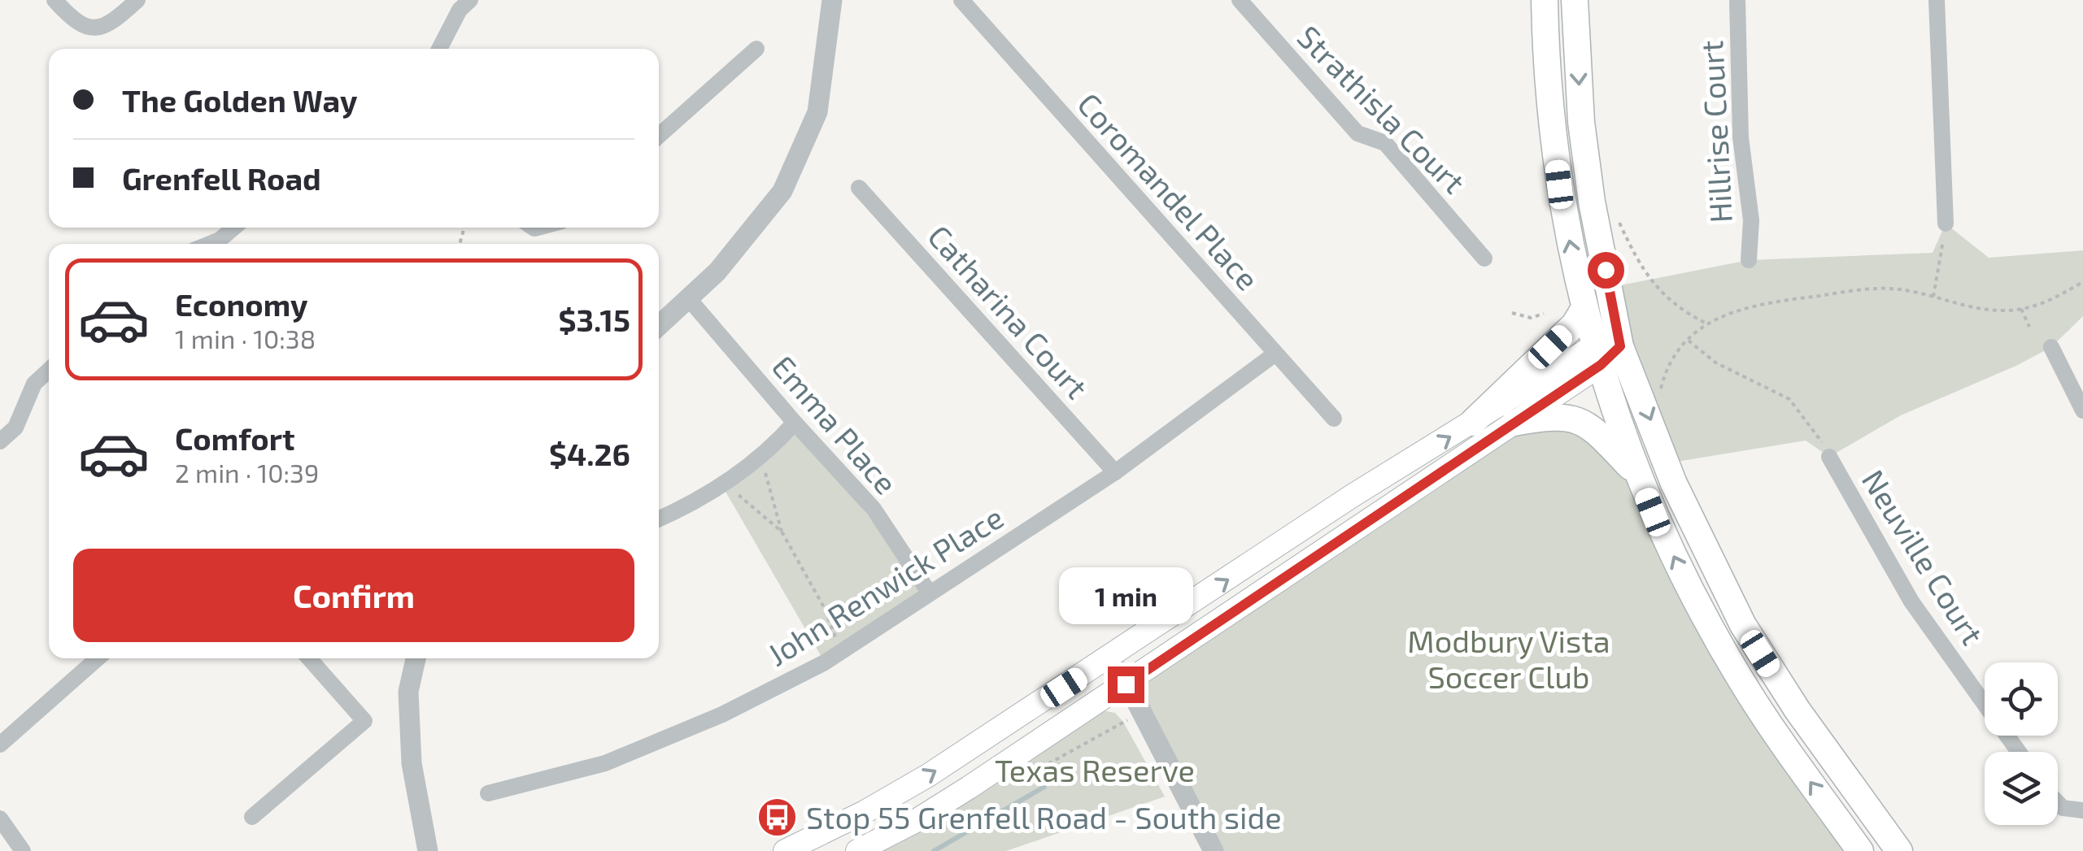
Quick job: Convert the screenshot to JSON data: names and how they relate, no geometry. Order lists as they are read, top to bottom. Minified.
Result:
{"streets":{"street":["Strathisla Court","Hillrise Court","Coromandel Place","Catharina Court","Emma Place","Neuville Court","John Renwick Place"]},"crossings":[["Coromandel Place","John Renwick Place"],["Catharina Court","John Renwick Place"],["Emma Place","John Renwick Place"]],"parks":["Modbury Vista Soccer Club","Texas Reserve"],"places":{"bus stop":["Stop 55 Grenfell Road - South side"]},"page":{"banner":["The Golden Way","Grenfell Road"],"list":[{"name":"Economy","note":"1 min · 10:38","value":"$3.15"},{"name":"Comfort","note":"2 min · 10:39","value":"$4.26"}],"buttons":"Confirm","bubble":"1 min"}}
